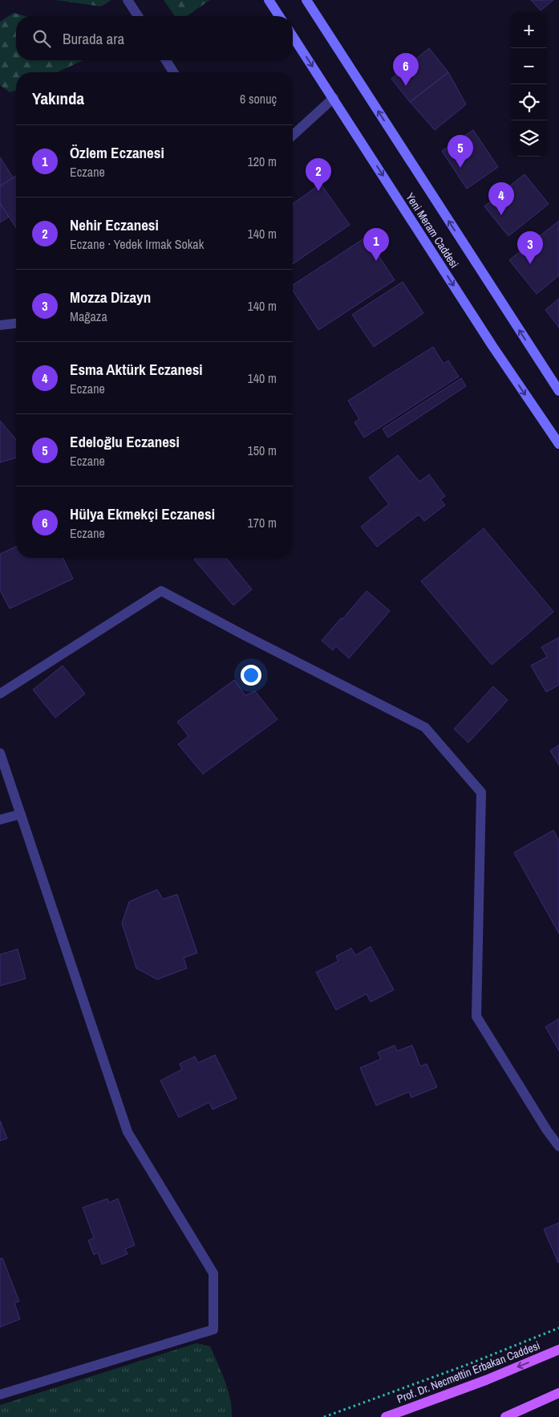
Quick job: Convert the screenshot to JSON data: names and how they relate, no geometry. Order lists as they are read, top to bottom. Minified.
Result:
{"streets":{"main road":["Yeni Meram Caddesi","Prof. Dr. Necmettin Erbakan Caddesi"]},"page":{"map_buttons":["+","−"],"search":"Burada ara","pins":["6","5","2","4","1","3"],"heading":["Yakında","6 sonuç"],"list":[{"mark":"1","name":"Özlem Eczanesi","note":"Eczane","value":"120 m"},{"mark":"2","name":"Nehir Eczanesi","note":"Eczane · Yedek Irmak Sokak","value":"140 m"},{"mark":"3","name":"Mozza Dizayn","note":"Mağaza","value":"140 m"},{"mark":"4","name":"Esma Aktürk Eczanesi","note":"Eczane","value":"140 m"},{"mark":"5","name":"Edeloğlu Eczanesi","note":"Eczane","value":"150 m"},{"mark":"6","name":"Hülya Ekmekçi Eczanesi","note":"Eczane","value":"170 m"}]}}
